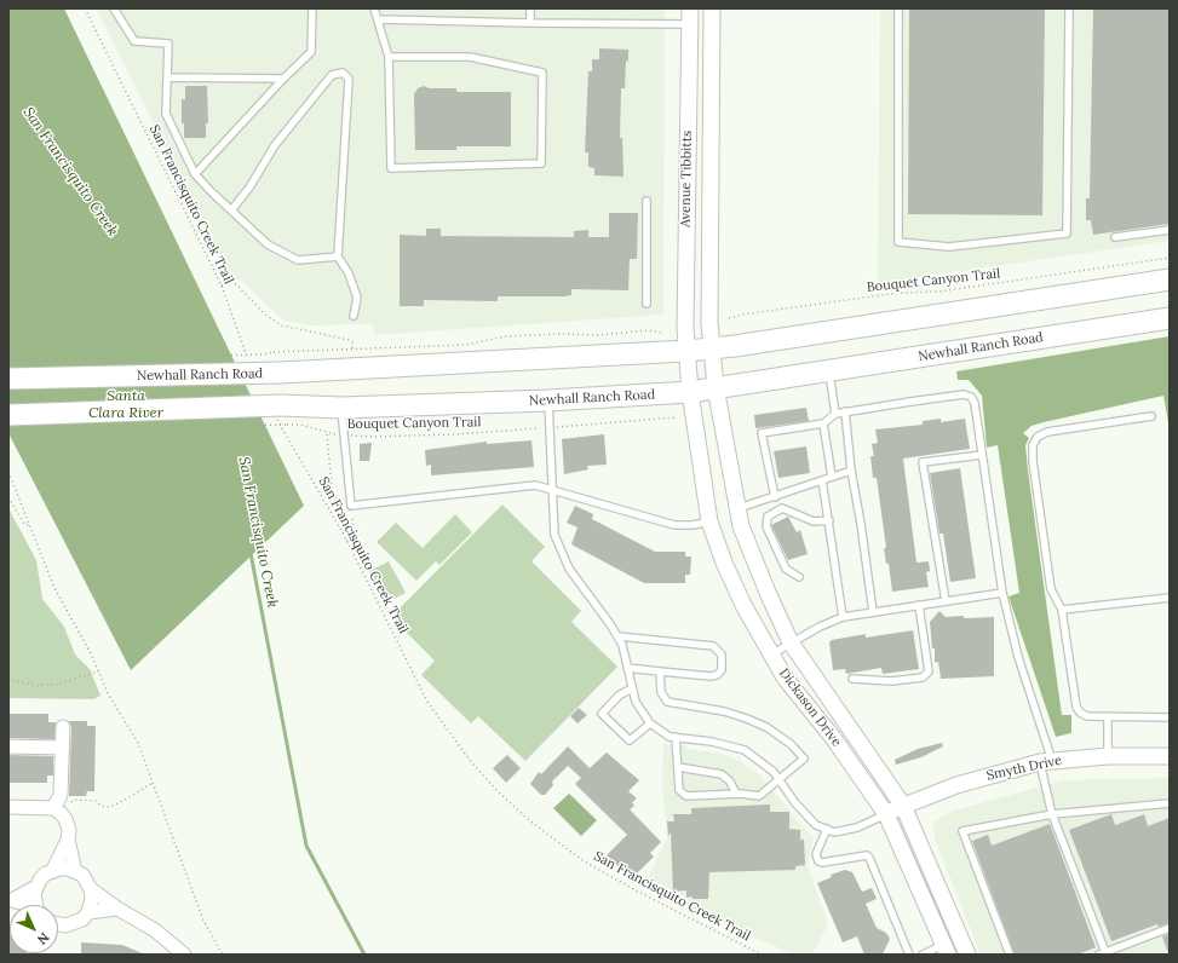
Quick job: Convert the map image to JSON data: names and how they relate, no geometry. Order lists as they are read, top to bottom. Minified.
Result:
{"streets":{"main road":["Newhall Ranch Road"],"street":["Avenue Tibbitts","Dickason Drive","Smyth Drive"],"path":["San Francisquito Creek Trail","Bouquet Canyon Trail"]},"crossings":[["Avenue Tibbitts","Newhall Ranch Road"],["Avenue Tibbitts","Dickason Drive"],["San Francisquito Creek Trail","Bouquet Canyon Trail"],["San Francisquito Creek Trail","Newhall Ranch Road"],["Bouquet Canyon Trail","Newhall Ranch Road"],["Newhall Ranch Road","Dickason Drive"],["Dickason Drive","Smyth Drive"]],"water":["San Francisquito Creek","Santa Clara River"],"north":"bottom right"}
